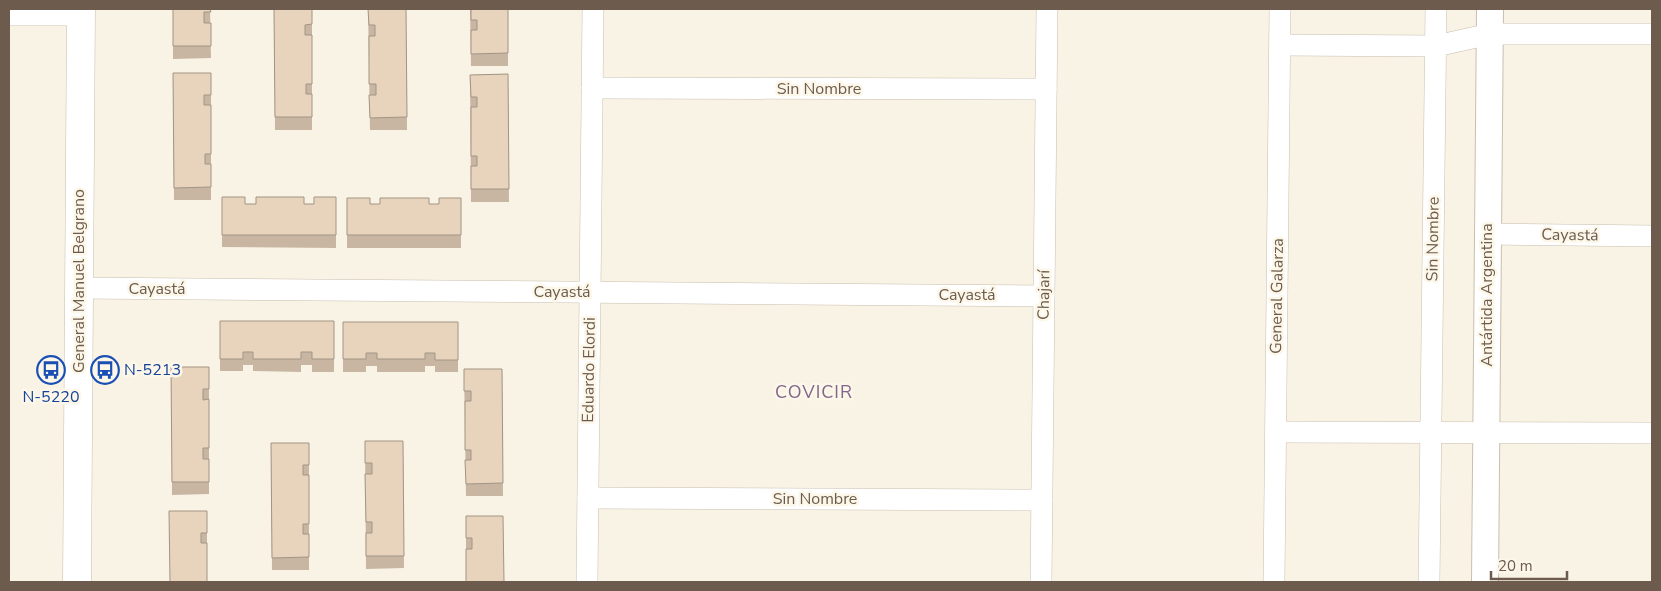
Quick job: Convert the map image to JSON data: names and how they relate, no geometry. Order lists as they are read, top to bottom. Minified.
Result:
{"streets":{"main road":["General Manuel Belgrano"],"street":["Sin Nombre","Cayastá","Chajarí","Antártida Argentina","General Galarza","Eduardo Elordi"]},"crossings":[["Sin Nombre","Chajarí"],["Sin Nombre","Eduardo Elordi"],["Cayastá","General Manuel Belgrano"],["Cayastá","Chajarí"],["Cayastá","Antártida Argentina"],["Cayastá","Eduardo Elordi"]],"districts":["COVICIR"],"places":{"bus stop":["N-5220","N-5213"]},"scale_bar":"20 m"}
